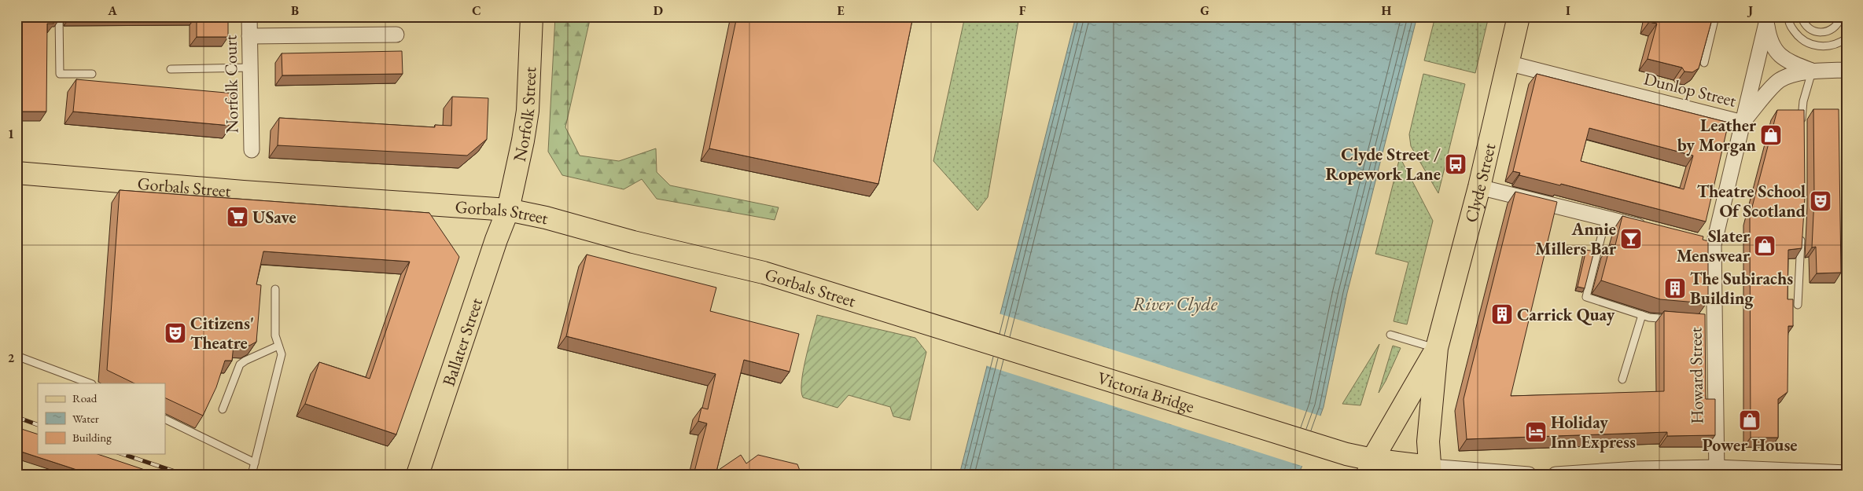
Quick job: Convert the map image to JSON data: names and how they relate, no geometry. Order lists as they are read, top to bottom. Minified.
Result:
{"streets":{"main road":["Norfolk Street","Clyde Street","Gorbals Street","Ballater Street","Victoria Bridge"],"street":["Norfolk Court","Dunlop Street","Howard Street"]},"crossings":[["Dunlop Street","Clyde Street"],["Dunlop Street","Howard Street"],["Norfolk Street","Gorbals Street"],["Norfolk Street","Ballater Street"],["Clyde Street","Victoria Bridge"],["Gorbals Street","Ballater Street"],["Gorbals Street","Victoria Bridge"]],"water":["River Clyde"],"places":{"shop":["Leather by Morgan","Slater Menswear","Power House"],"bus stop":["Clyde Street / Ropework Lane"],"theatre":["Theatre School Of Scotland","Citizens' Theatre"],"supermarket":["USave"],"bar":["Annie Millers Bar"],"building":["The Subirachs Building","Carrick Quay"],"hotel":["Holiday Inn Express"]},"legend":["Road","Water","Building"],"grid":{"columns":["A","B","C","D","E","F","G","H","I","J"],"rows":["1","2"]}}
